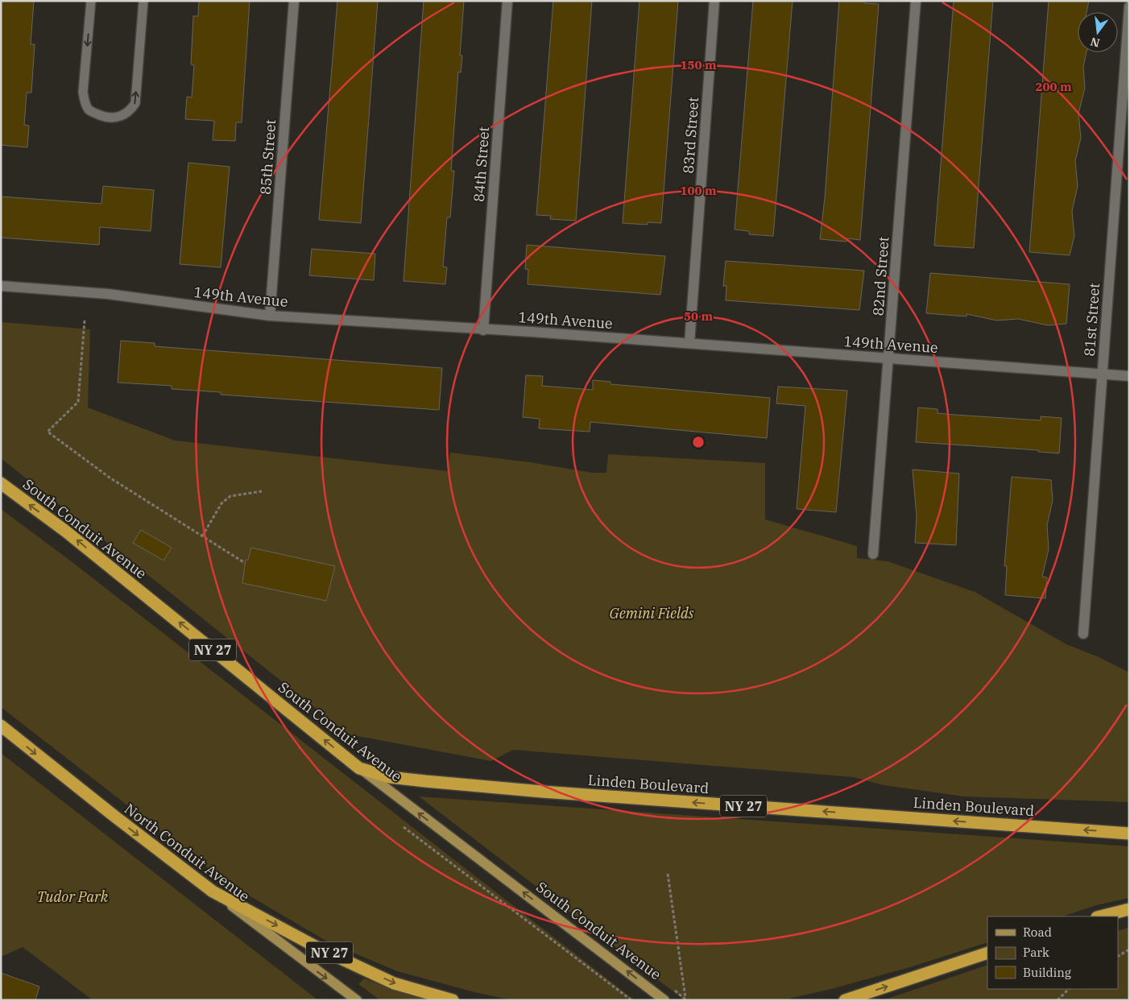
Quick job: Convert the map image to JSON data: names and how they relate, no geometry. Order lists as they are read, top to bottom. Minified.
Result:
{"streets":{"highway":["South Conduit Avenue","NY 27","Linden Boulevard","North Conduit Avenue"],"street":["83rd Street","85th Street","84th Street","82nd Street","149th Avenue","81st Street"]},"crossings":[["83rd Street","149th Avenue"],["85th Street","149th Avenue"],["84th Street","149th Avenue"],["82nd Street","149th Avenue"],["149th Avenue","81st Street"],["South Conduit Avenue","Linden Boulevard"],["NY 27","North Conduit Avenue"]],"one_way":["South Conduit Avenue","Linden Boulevard"],"parks":["Gemini Fields","Tudor Park"],"legend":["Road","Park","Building"],"north":"bottom","rings":["150 m","200 m","100 m","50 m"]}
